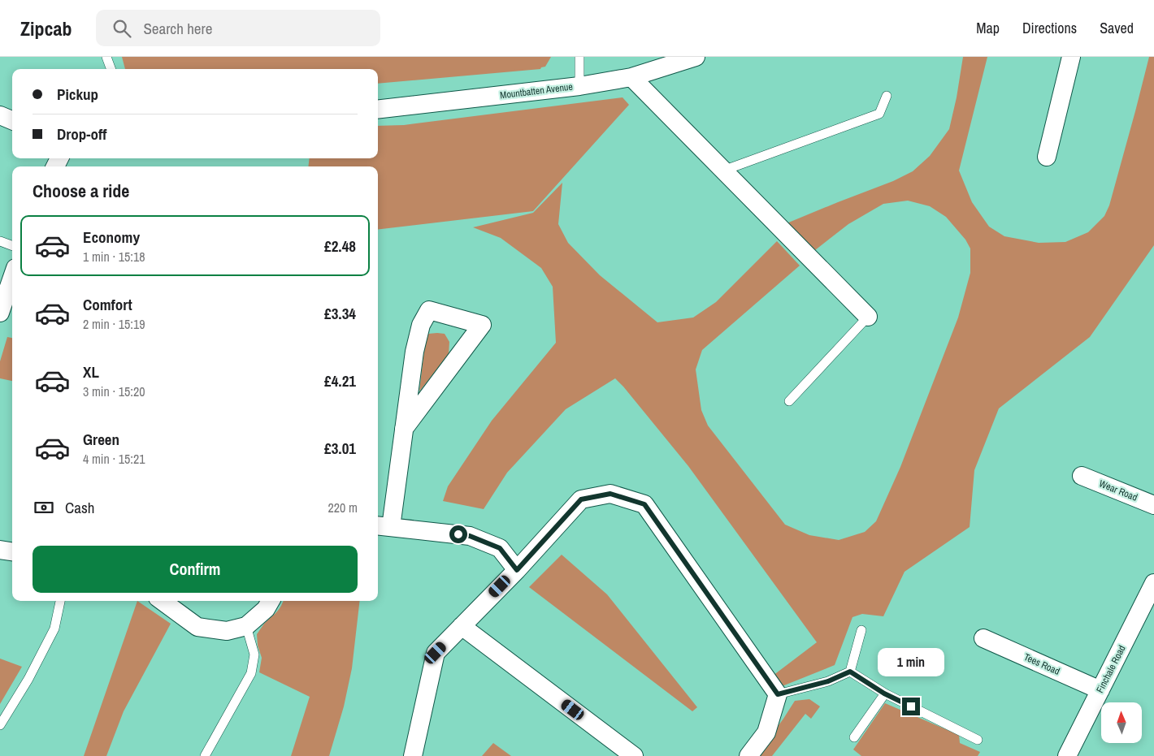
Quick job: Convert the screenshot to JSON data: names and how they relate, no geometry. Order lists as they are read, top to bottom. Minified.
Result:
{"streets":{"street":["Mountbatten Avenue","Wear Road","Tees Road","Finchale Road"]},"crossings":[["Tees Road","Finchale Road"]],"north":"top","page":{"header":"Zipcab","search":"Search here","nav":["Map","Directions","Saved"],"banner":["Pickup","Drop-off"],"heading":"Choose a ride","list":[{"name":"Economy","note":"1 min · 15:18","value":"£2.48"},{"name":"Comfort","note":"2 min · 15:19","value":"£3.34"},{"name":"XL","note":"3 min · 15:20","value":"£4.21"},{"name":"Green","note":"4 min · 15:21","value":"£3.01"}],"pay":["Cash","220 m"],"buttons":"Confirm","bubble":"1 min"}}
